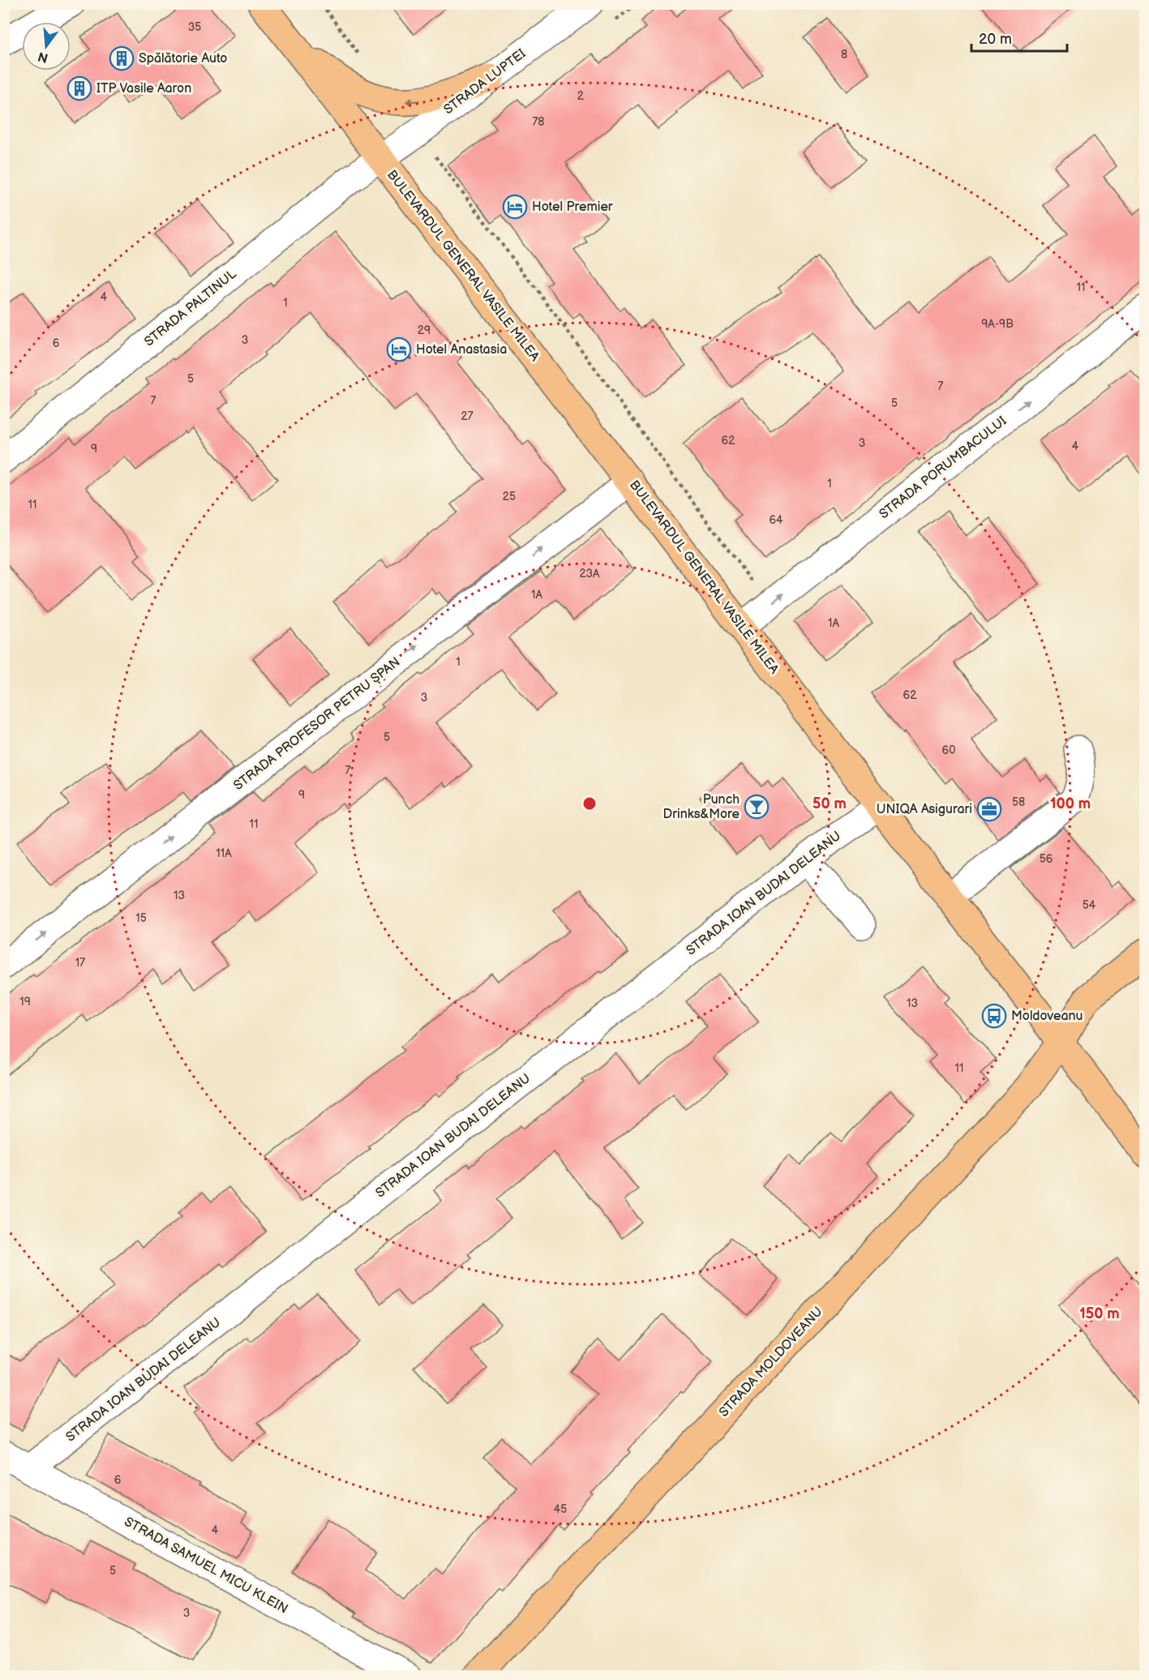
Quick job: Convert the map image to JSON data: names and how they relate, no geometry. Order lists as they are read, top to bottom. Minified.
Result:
{"streets":{"main road":["BULEVARDUL GENERAL VASILE MILEA","STRADA MOLDOVEANU"],"street":["STRADA LUPTEI","STRADA PALTINUL","STRADA PORUMBACULUI","STRADA PROFESOR PETRU ȘPAN","STRADA IOAN BUDAI DELEANU","STRADA SAMUEL MICU KLEIN"]},"crossings":[["STRADA LUPTEI","BULEVARDUL GENERAL VASILE MILEA"],["STRADA LUPTEI","STRADA PALTINUL"],["BULEVARDUL GENERAL VASILE MILEA","STRADA PALTINUL"],["BULEVARDUL GENERAL VASILE MILEA","STRADA PORUMBACULUI"],["BULEVARDUL GENERAL VASILE MILEA","STRADA PROFESOR PETRU ȘPAN"],["BULEVARDUL GENERAL VASILE MILEA","STRADA IOAN BUDAI DELEANU"],["BULEVARDUL GENERAL VASILE MILEA","STRADA MOLDOVEANU"],["STRADA IOAN BUDAI DELEANU","STRADA SAMUEL MICU KLEIN"]],"one_way":["STRADA PORUMBACULUI","STRADA PROFESOR PETRU ȘPAN"],"places":{"building":["Spălătorie Auto","ITP Vasile Aaron"],"hotel":["Hotel Premier","Hotel Anastasia"],"bar":["Punch Drinks&More"],"office":["UNIQA Asigurari"],"bus stop":["Moldoveanu"]},"house_numbers":["35","8","2","78","11","4","1","9A-9B","29","3","6","5","7","7","5","27","62","3","4","9","1","25","11","64","23A","1A","1A","1","62","3","5","60","7","9","58","11","11A","56","13","54","15","17","19","13","11","6","45","4","5","3"],"scale_bar":"20 m","north":"bottom","rings":["50 m","100 m","150 m"]}
